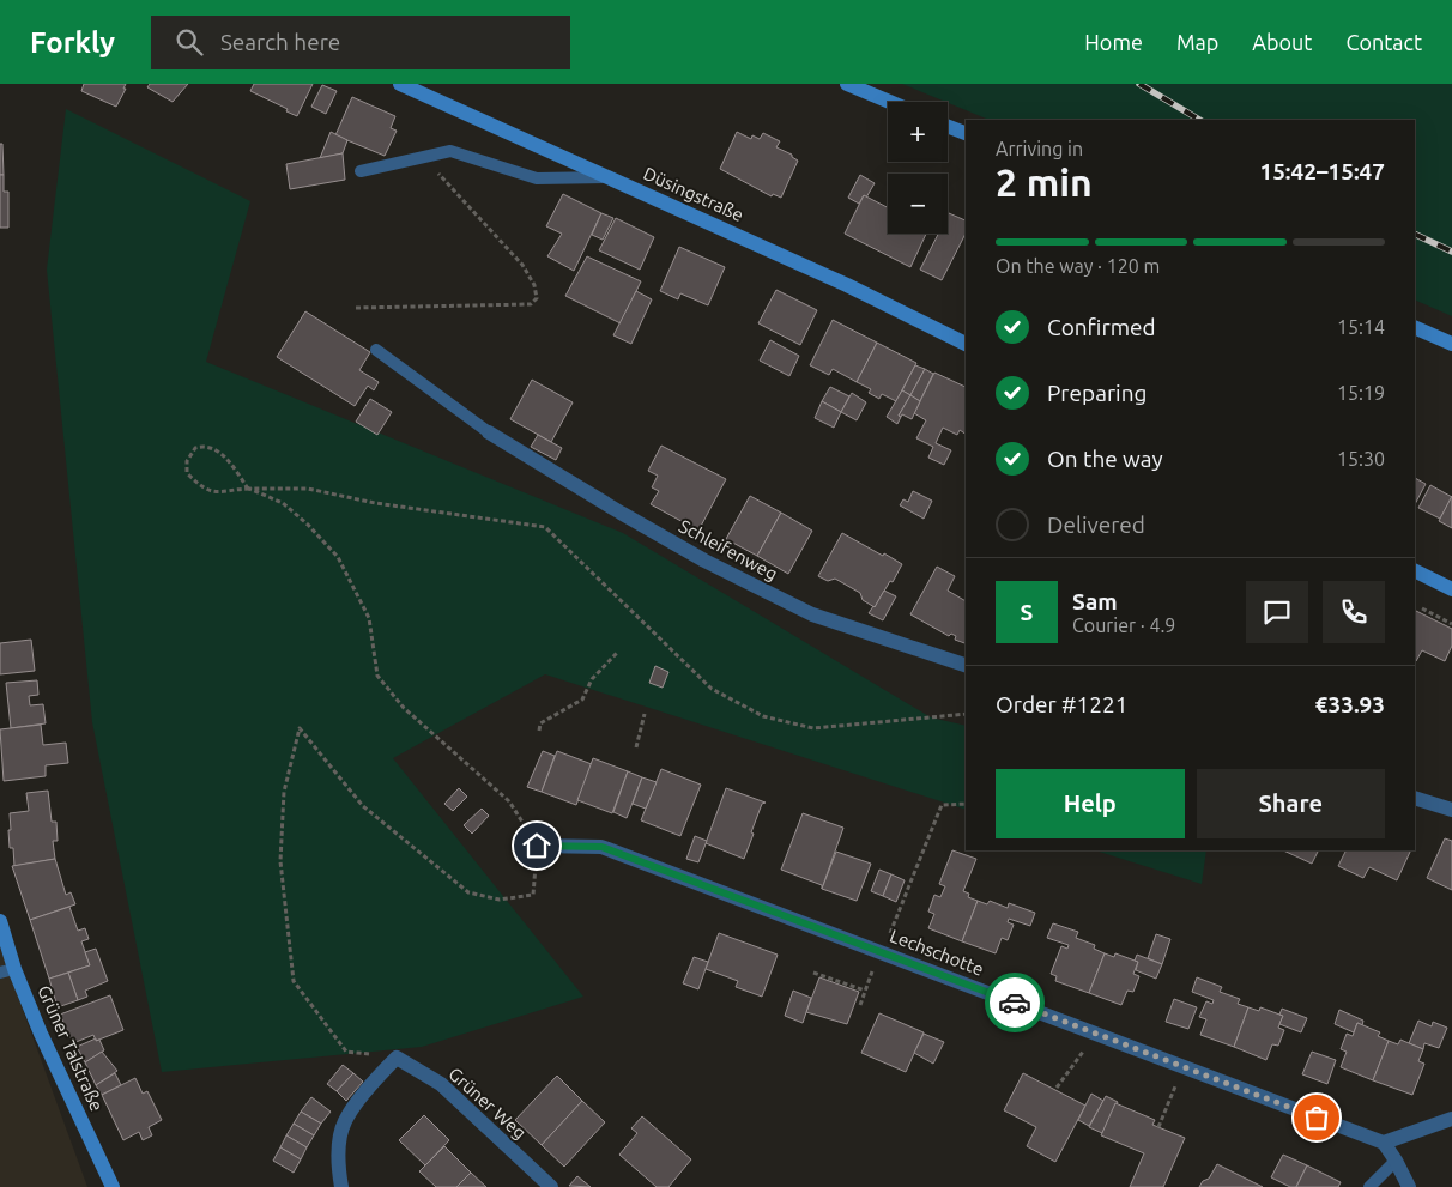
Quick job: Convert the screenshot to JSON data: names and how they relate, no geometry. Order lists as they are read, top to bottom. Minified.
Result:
{"streets":{"main road":["Düsingstraße","Grüner Talstraße"],"street":["Schleifenweg","Lechschotte","Grüner Weg"]},"page":{"header":"Forkly","search":"Search here","nav":["Home","Map","About","Contact"],"map_buttons":["+","−"],"heading":["2 min","Arriving in","15:42–15:47"],"panel":["Sam","Courier · 4.9","Order #1221","€33.93"],"bar":"On the way · 120 m","list":[["Confirmed","15:14"],["Preparing","15:19"],["On the way","15:30"],"Delivered"],"round":"S","buttons":["Help","Share"]}}
